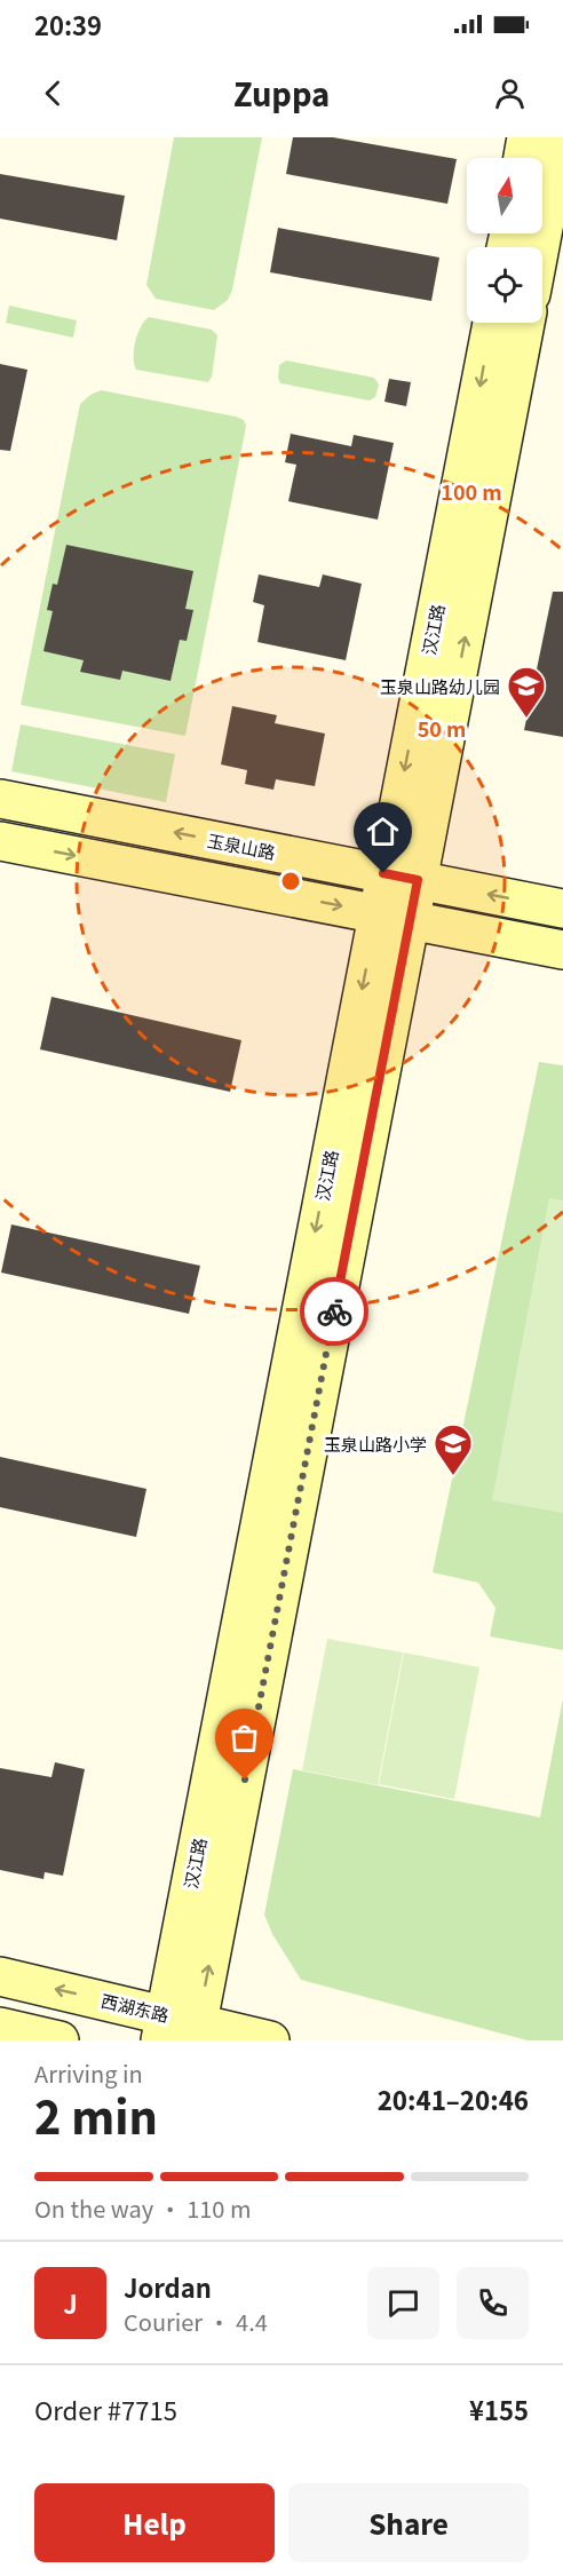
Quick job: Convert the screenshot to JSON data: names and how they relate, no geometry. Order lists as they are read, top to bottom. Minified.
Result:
{"streets":{"street":["汉江路","玉泉山路","西湖东路"]},"crossings":[["汉江路","玉泉山路"],["汉江路","西湖东路"]],"places":{"school or university":["玉泉山路幼儿园","玉泉山路小学"]},"north":"top","page":{"status":"20:39","header":"Zuppa","heading":["2 min","Arriving in","20:41–20:46"],"panel":["Jordan","Courier · 4.4","Order #7715","¥155"],"bar":"On the way · 110 m","round":"J","buttons":["Help","Share"]},"rings":["100 m","50 m"]}
